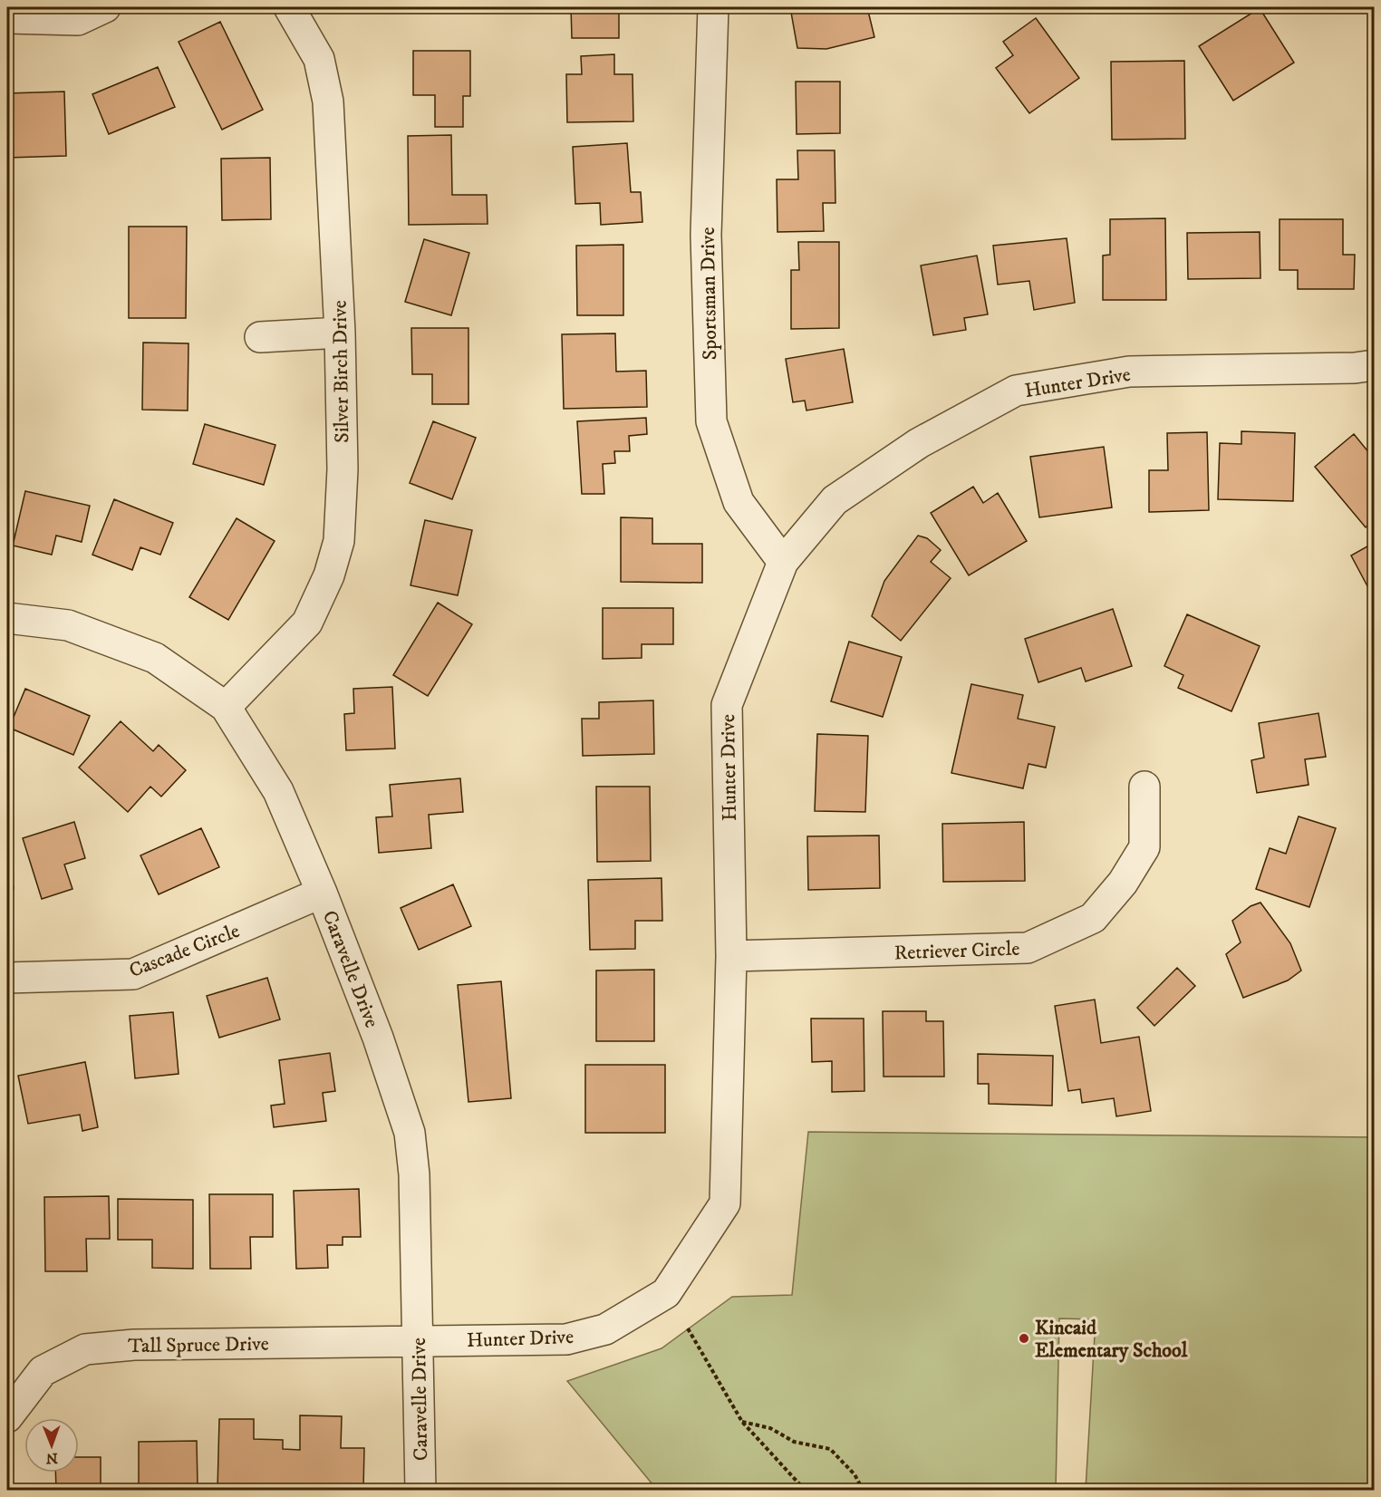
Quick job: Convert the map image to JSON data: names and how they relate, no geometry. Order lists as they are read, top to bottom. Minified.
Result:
{"streets":{"street":["Sportsman Drive","Silver Birch Drive","Hunter Drive","Cascade Circle","Retriever Circle","Caravelle Drive","Tall Spruce Drive"]},"crossings":[["Sportsman Drive","Hunter Drive"],["Silver Birch Drive","Caravelle Drive"],["Hunter Drive","Retriever Circle"],["Hunter Drive","Caravelle Drive"],["Hunter Drive","Tall Spruce Drive"],["Cascade Circle","Caravelle Drive"],["Caravelle Drive","Tall Spruce Drive"]],"places":["Kincaid Elementary School"],"north":"bottom"}
